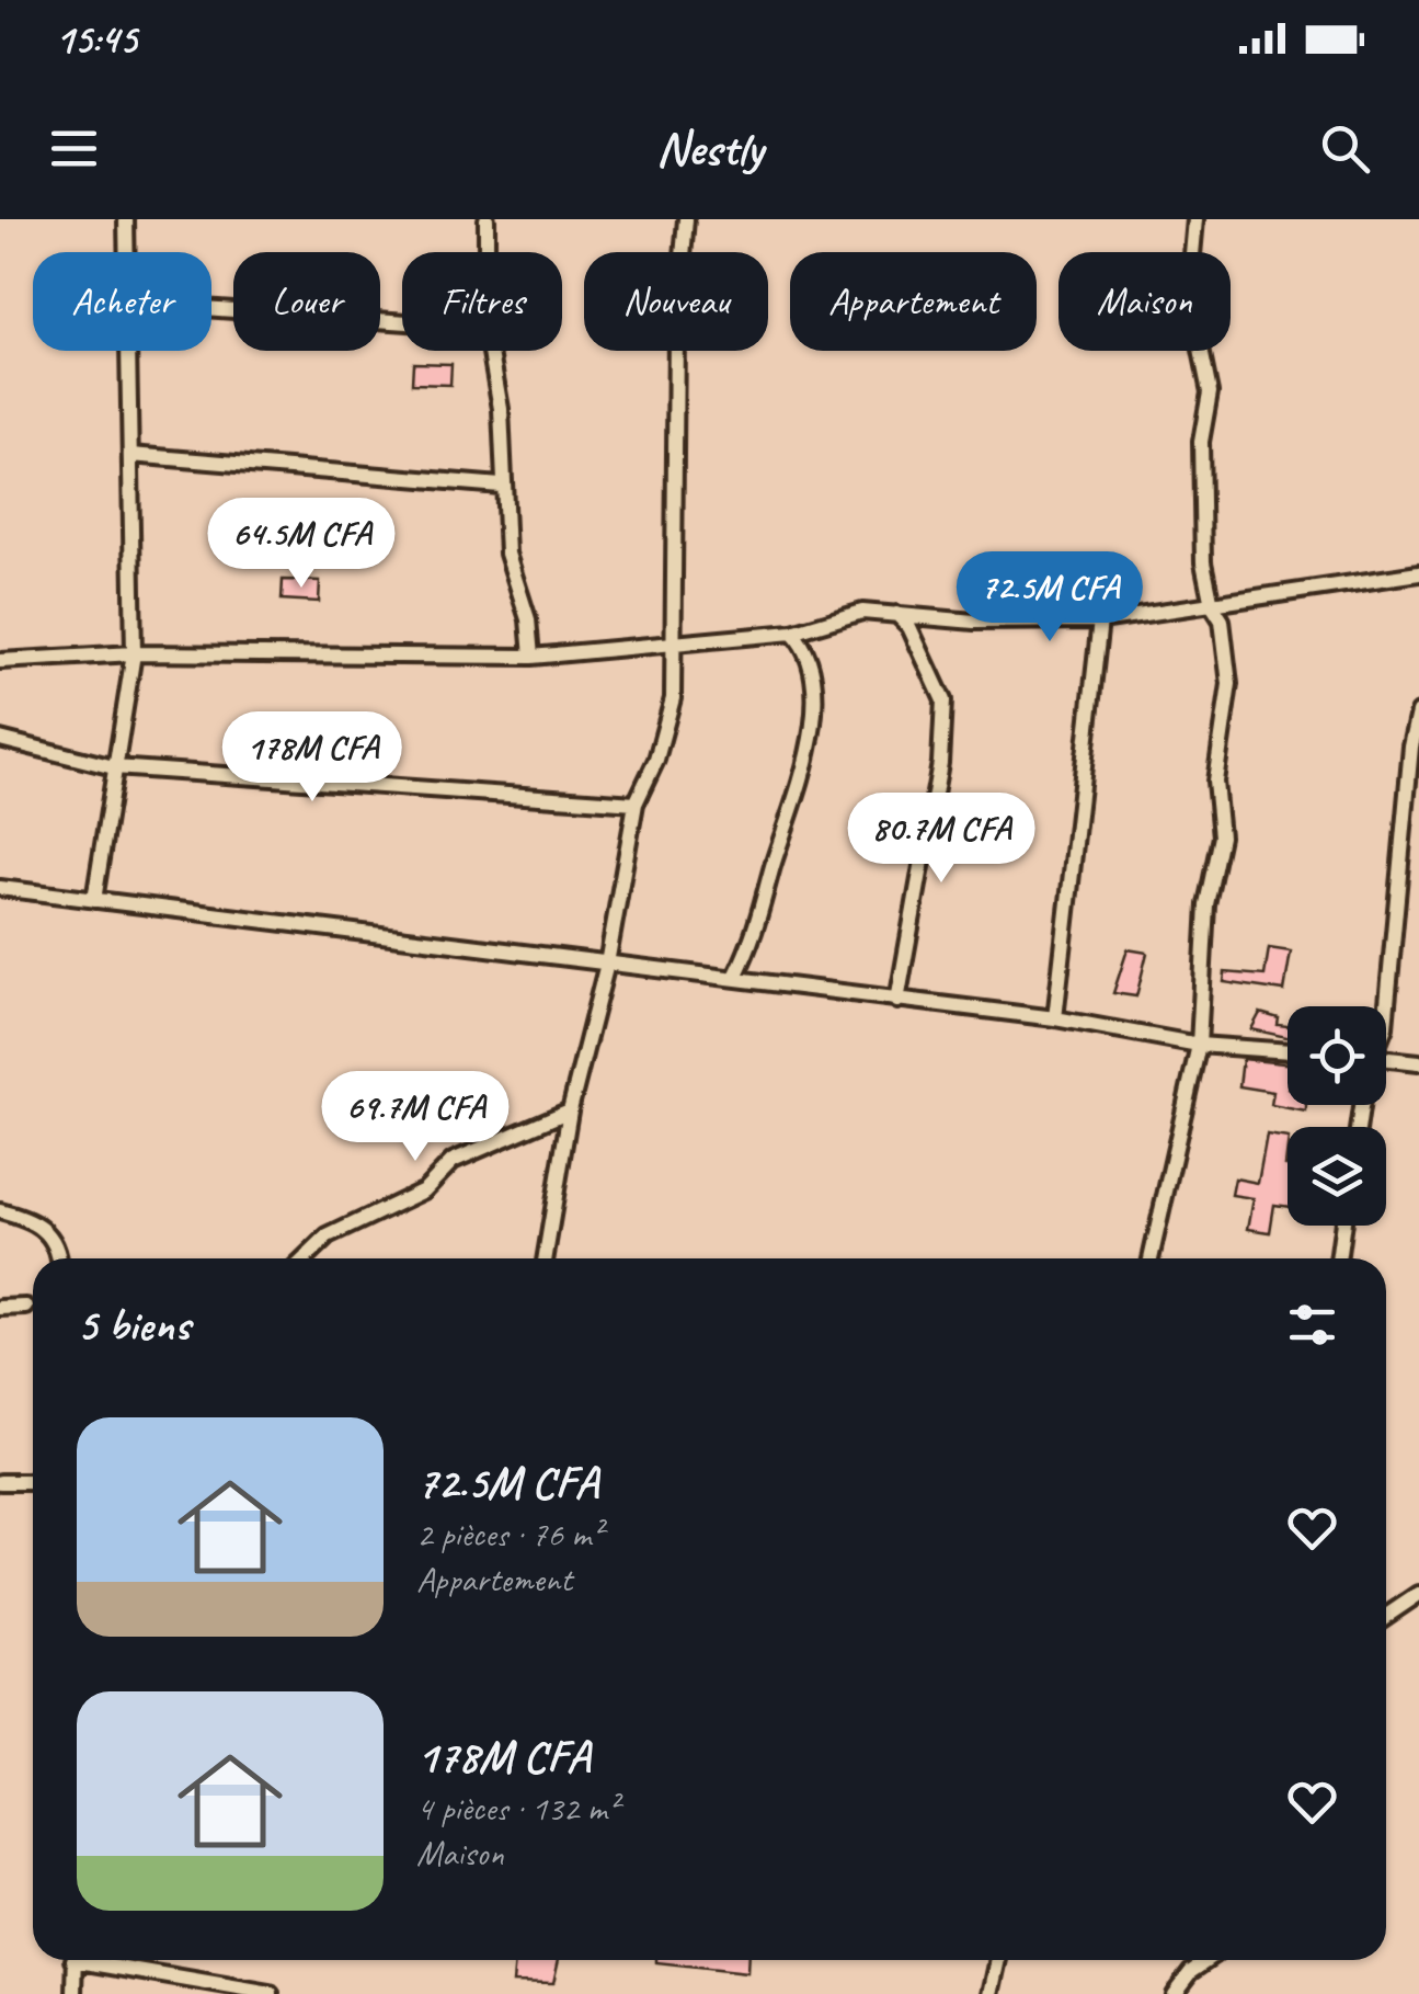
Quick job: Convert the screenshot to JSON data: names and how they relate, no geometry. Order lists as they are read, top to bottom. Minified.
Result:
{"page":{"status":"15:45","header":"Nestly","chip":["Acheter","Louer","Filtres","Nouveau","Appartement","Maison"],"price":["64.5M CFA","72.5M CFA","178M CFA","80.7M CFA","69.7M CFA"],"heading":"5 biens","list":[{"name":"72.5M CFA","note":"2 pièces · 76 m² · Appartement"},{"name":"178M CFA","note":"4 pièces · 132 m² · Maison"}]}}
